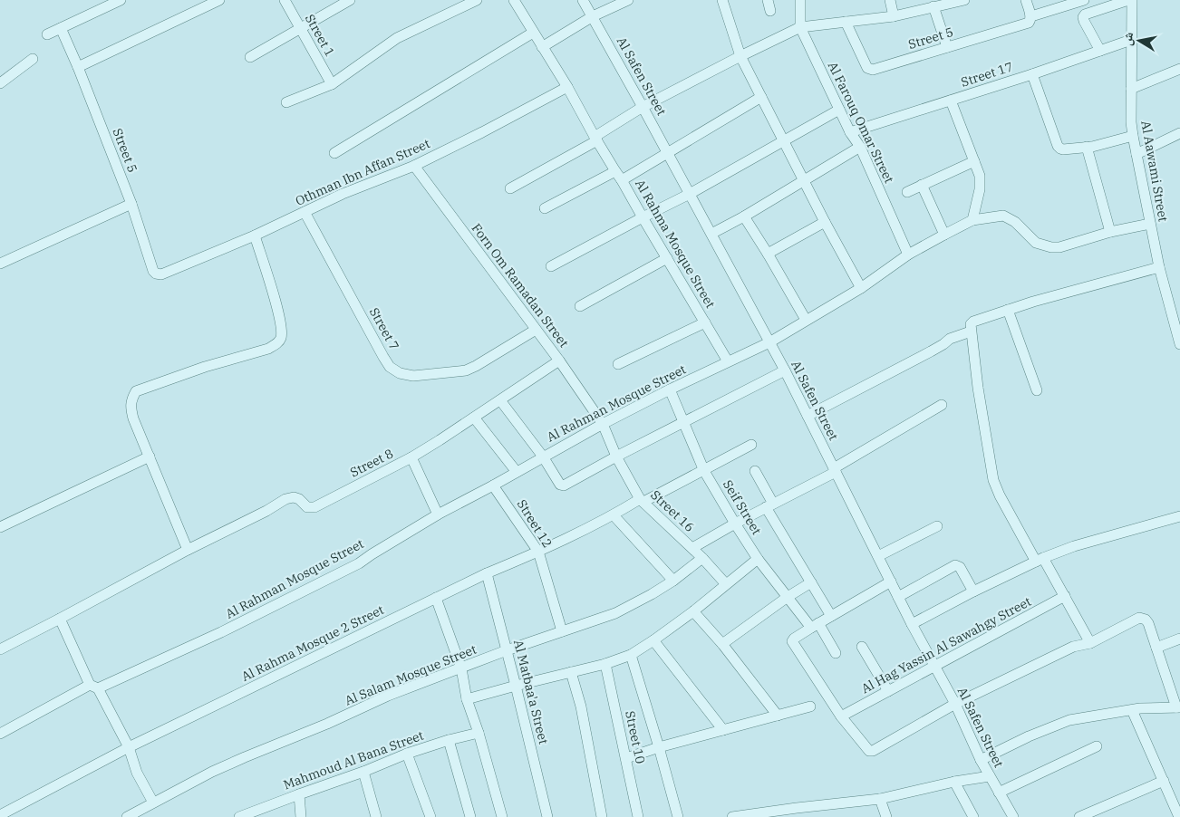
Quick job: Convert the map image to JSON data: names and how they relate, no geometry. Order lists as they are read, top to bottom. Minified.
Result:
{"streets":{"street":["Street 1","Street 5","Street 17","Al Safen Street","Al Farouq Omar Street","Al Aawami Street","Othman Ibn Affan Street","Al Rahma Mosque Street","Forn Om Ramadan Street","Street 7","Al Rahman Mosque Street","Street 8","Seif Street","Street 16","Street 12","Al Rahma Mosque 2 Street","Al Hag Yassin Al Sawahgy Street","Al Salam Mosque Street","Al Matbaa'a Street","Street 10","Mahmoud Al Bana Street"]},"crossings":[["Street 5","Othman Ibn Affan Street"],["Street 17","Al Farouq Omar Street"],["Street 17","Al Aawami Street"],["Al Safen Street","Al Rahman Mosque Street"],["Al Safen Street","Al Hag Yassin Al Sawahgy Street"],["Al Farouq Omar Street","Al Rahman Mosque Street"],["Al Aawami Street","Al Rahman Mosque Street"],["Othman Ibn Affan Street","Al Rahma Mosque Street"],["Othman Ibn Affan Street","Forn Om Ramadan Street"],["Othman Ibn Affan Street","Street 7"],["Al Rahma Mosque Street","Al Rahman Mosque Street"],["Forn Om Ramadan Street","Street 7"],["Forn Om Ramadan Street","Al Rahman Mosque Street"],["Forn Om Ramadan Street","Street 8"],["Forn Om Ramadan Street","Street 16"],["Al Rahman Mosque Street","Seif Street"],["Al Rahman Mosque Street","Street 16"],["Al Rahman Mosque Street","Street 12"],["Street 16","Al Rahma Mosque 2 Street"],["Street 16","Al Salam Mosque Street"],["Street 12","Al Rahma Mosque 2 Street"],["Street 12","Al Salam Mosque Street"],["Al Rahma Mosque 2 Street","Al Matbaa'a Street"],["Al Salam Mosque Street","Al Matbaa'a Street"]],"north":"left"}
